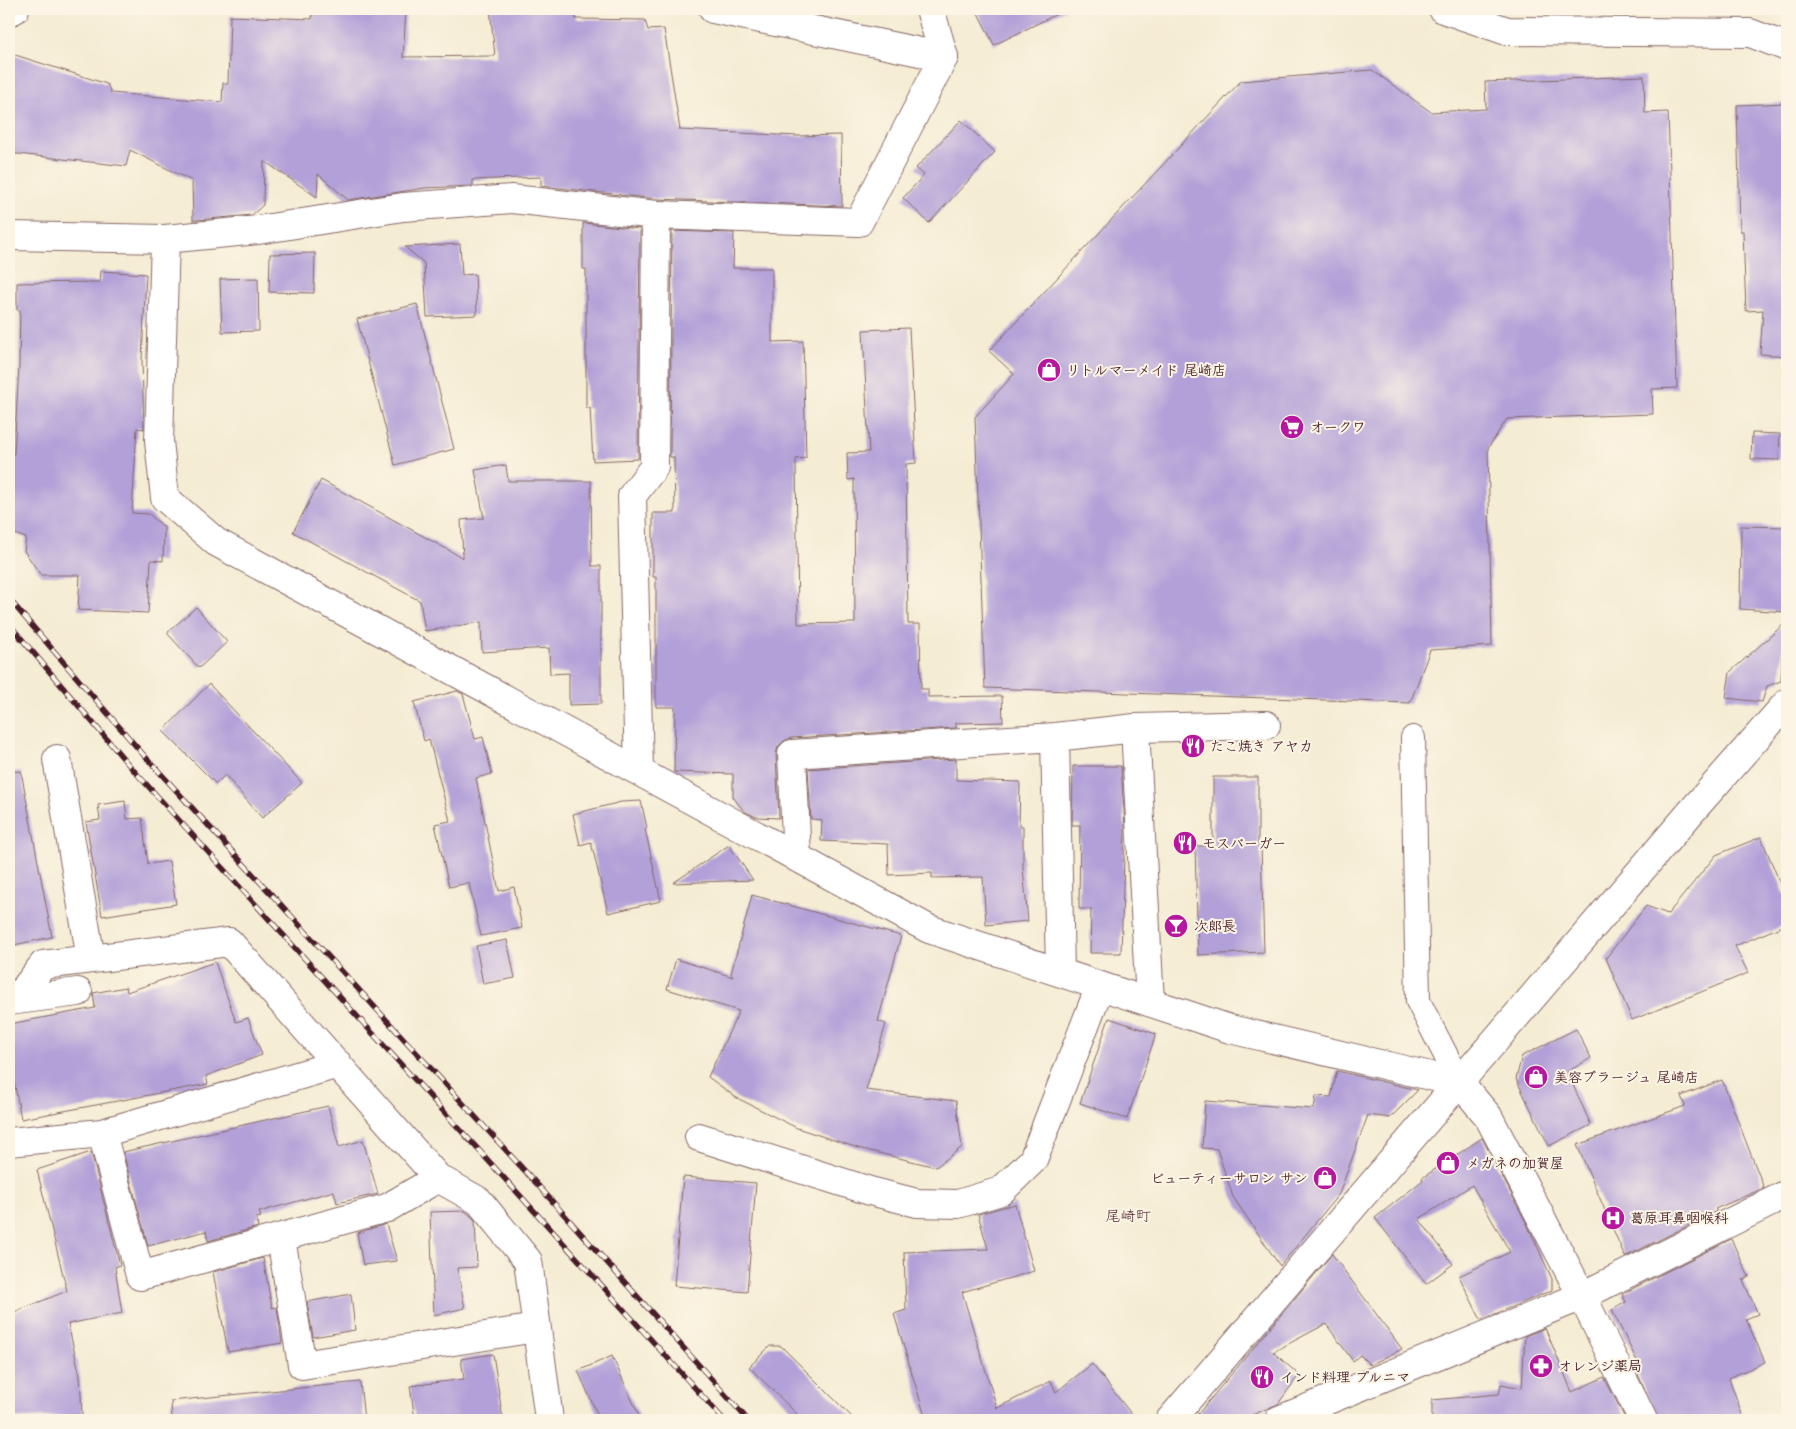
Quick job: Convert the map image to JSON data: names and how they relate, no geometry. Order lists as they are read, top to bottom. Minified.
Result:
{"districts":["尾崎町"],"places":{"shop":["リトルマーメイド 尾崎店","美容ブラージュ 尾崎店","メガネの加賀屋","ビューティーサロン サン"],"supermarket":["オークワ"],"restaurant":["たこ焼き アヤカ","モスバーガー","インド料理 プルニマ"],"bar":["次郎長"],"hospital":["葛原耳鼻咽喉科"],"pharmacy":["オレンジ薬局"]}}
